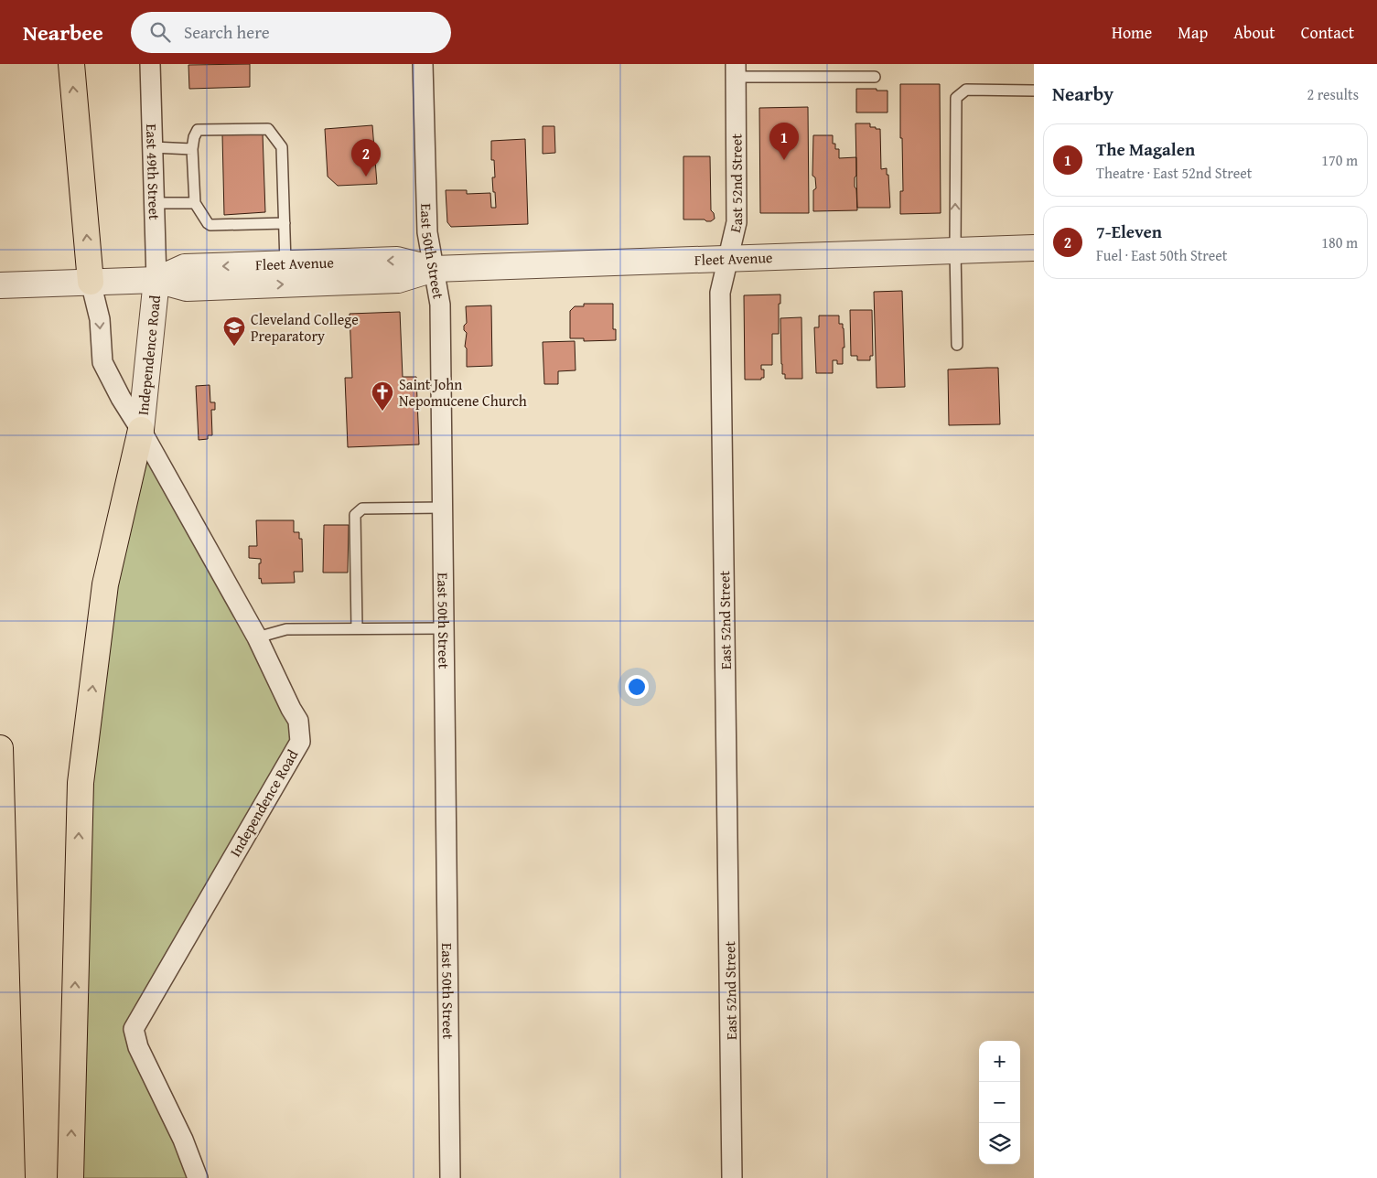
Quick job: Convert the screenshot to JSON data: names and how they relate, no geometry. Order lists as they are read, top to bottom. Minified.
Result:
{"streets":{"street":["East 49th Street","East 52nd Street","East 50th Street","Fleet Avenue","Independence Road"]},"crossings":[["East 49th Street","Fleet Avenue"],["East 49th Street","Independence Road"],["East 52nd Street","Fleet Avenue"],["East 50th Street","Fleet Avenue"],["Fleet Avenue","Independence Road"]],"places":{"school or university":["Cleveland College Preparatory"],"church":["Saint John Nepomucene Church"]},"page":{"header":"Nearbee","search":"Search here","nav":["Home","Map","About","Contact"],"heading":["Nearby","2 results"],"pins":["1","2"],"list":[{"mark":"1","name":"The Magalen","note":"Theatre · East 52nd Street","value":"170 m"},{"mark":"2","name":"7-Eleven","note":"Fuel · East 50th Street","value":"180 m"}],"map_buttons":["+","−"]}}
